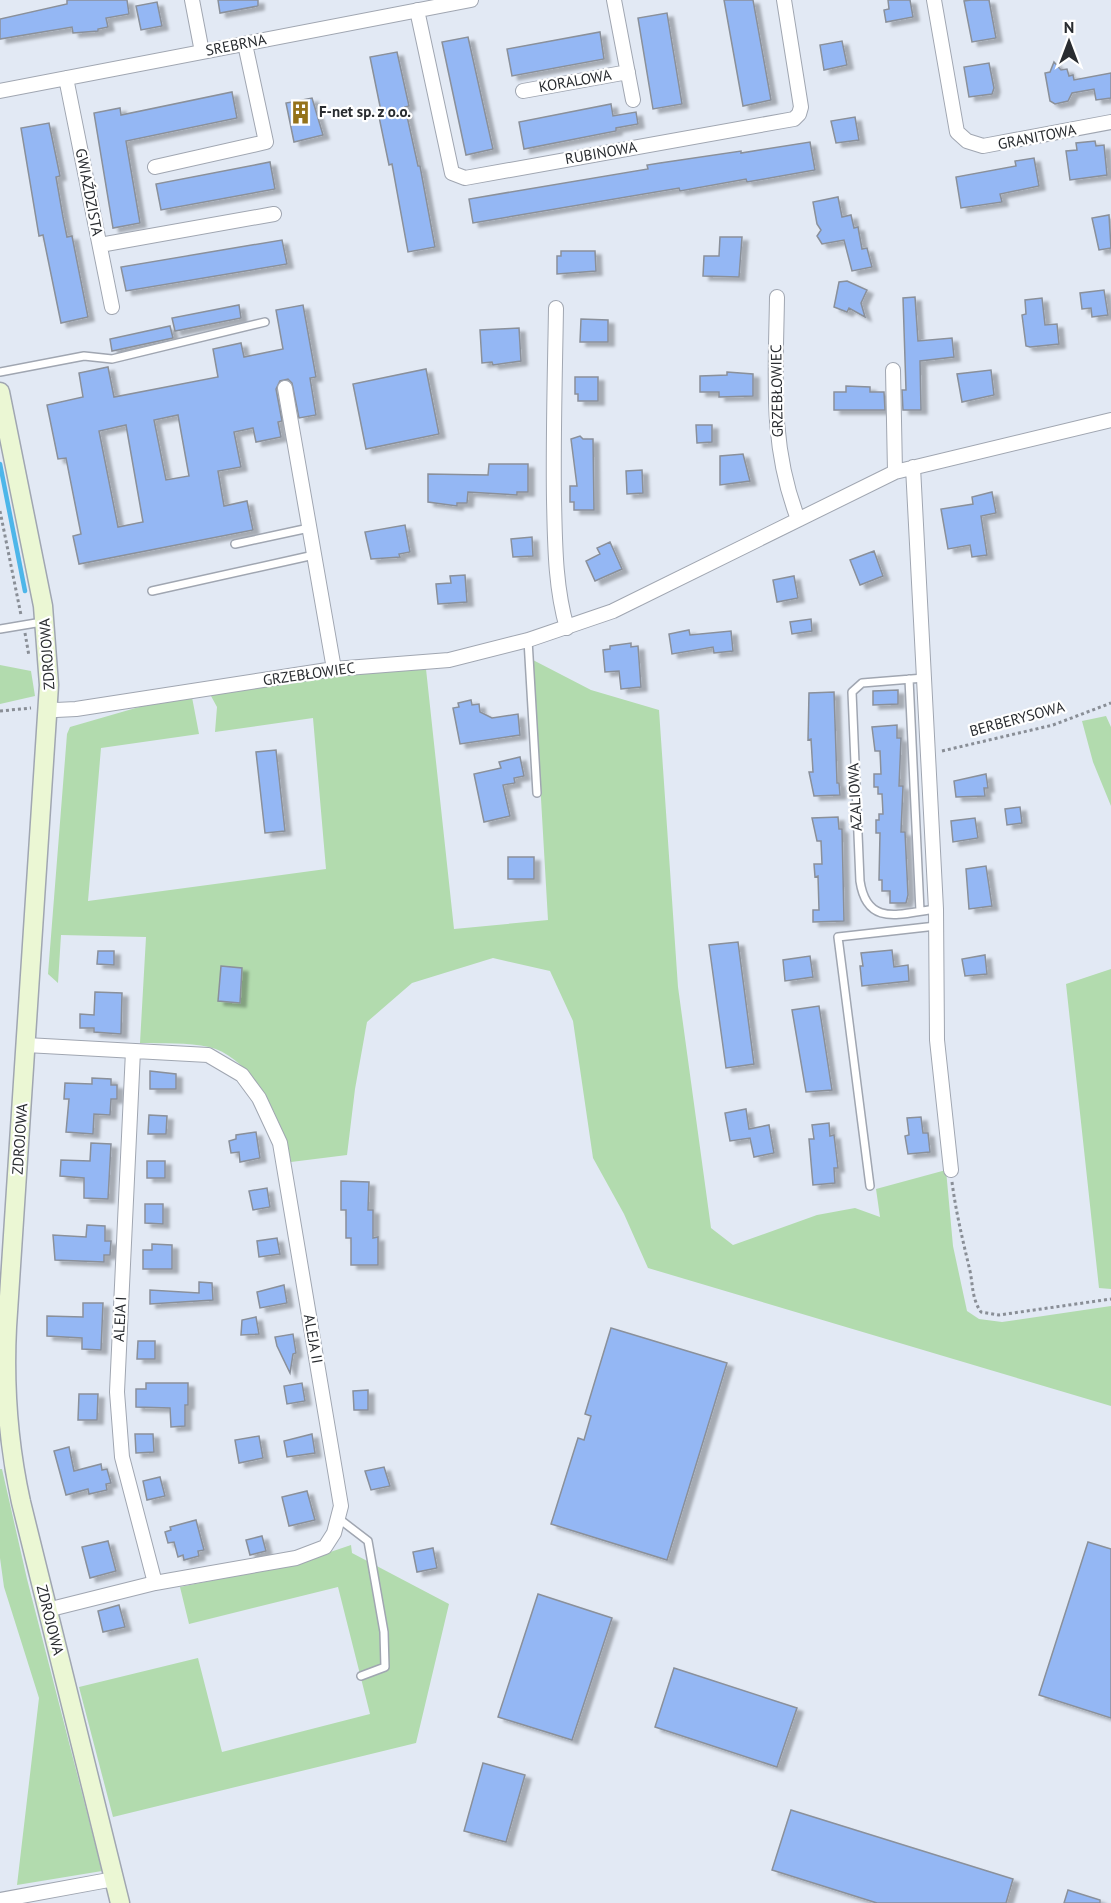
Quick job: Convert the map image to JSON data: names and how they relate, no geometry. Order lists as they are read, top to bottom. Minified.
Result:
{"streets":{"street":["SREBRNA","KORALOWA","GRANITOWA","RUBINOWA","GWIAŹDZISTA","GRZEBŁOWIEC","ZDROJOWA","ALEJA I","ALEJA II"],"lane":["AZALIOWA"],"path":["BERBERYSOWA"]},"crossings":[["SREBRNA","RUBINOWA"],["SREBRNA","GWIAŹDZISTA"],["GRZEBŁOWIEC","ZDROJOWA"],["ZDROJOWA","ALEJA II"],["ALEJA I","ALEJA II"]],"places":{"building":["F-net sp. z o.o."]},"north":"top"}
